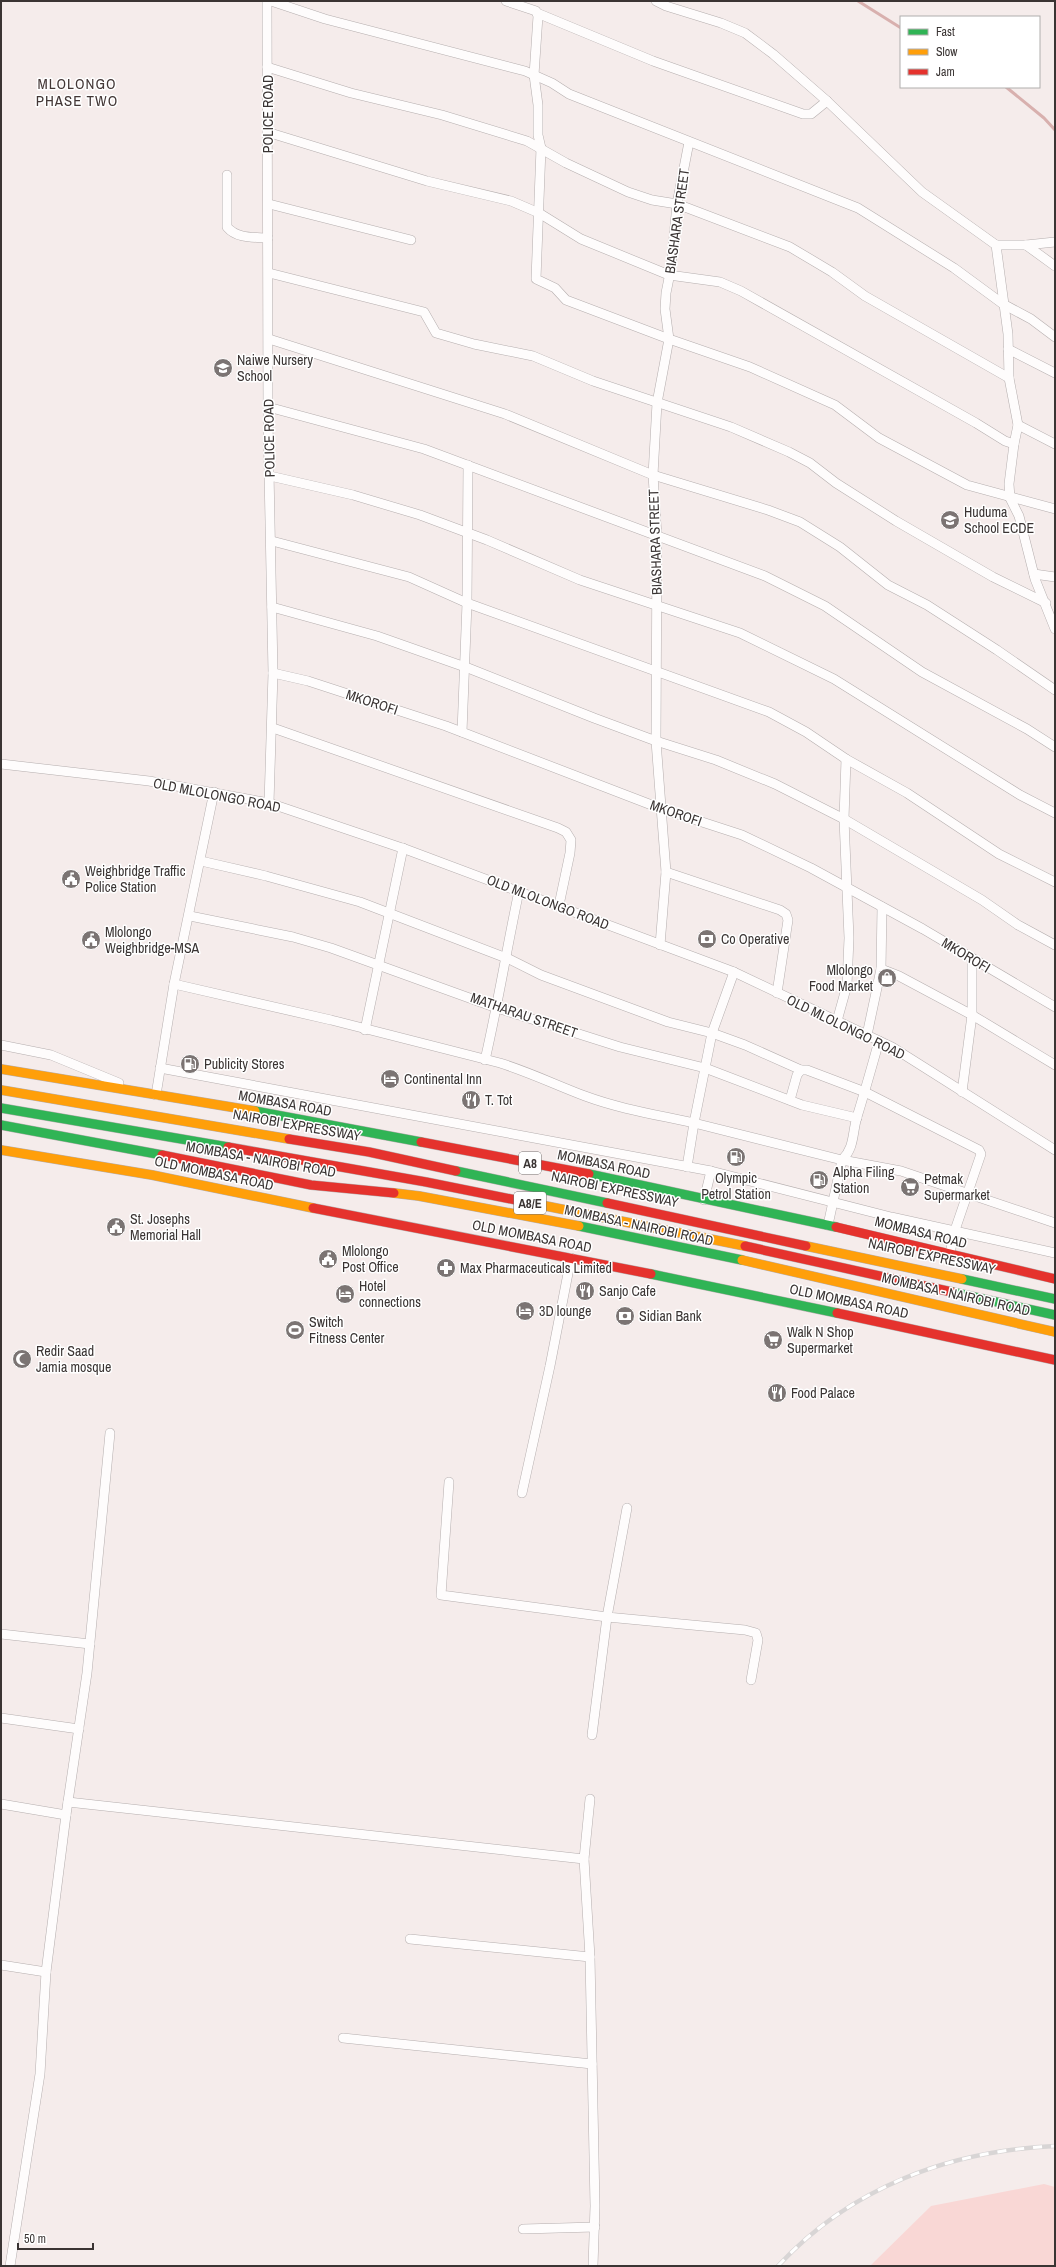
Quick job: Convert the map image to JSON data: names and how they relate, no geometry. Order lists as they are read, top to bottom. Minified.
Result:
{"streets":{"main road":["MOMBASA ROAD","NAIROBI EXPRESSWAY","MOMBASA - NAIROBI ROAD","A8","OLD MOMBASA ROAD","A8/E"],"street":["POLICE ROAD","BIASHARA STREET","MKOROFI","OLD MLOLONGO ROAD","MATHARAU STREET"]},"crossings":[["POLICE ROAD","MKOROFI"],["POLICE ROAD","OLD MLOLONGO ROAD"],["BIASHARA STREET","MKOROFI"],["BIASHARA STREET","OLD MLOLONGO ROAD"]],"districts":["MLOLONGO PHASE TWO"],"places":{"school or university":["Naiwe Nursery School","Huduma School ECDE"],"public building":["Weighbridge Traffic Police Station","Mlolongo Weighbridge-MSA","St. Josephs Memorial Hall","Mlolongo Post Office"],"bank":["Co Operative","Sidian Bank"],"shop":["Mlolongo Food Market"],"fuel station":["Publicity Stores","Olympic Petrol Station","Alpha Filing Station"],"hotel":["Continental Inn","Hotel connections","3D lounge"],"restaurant":["T. Tot","Sanjo Cafe","Food Palace"],"supermarket":["Petmak Supermarket","Walk N Shop Supermarket"],"pharmacy":["Max Pharmaceuticals Limited"],"sports":["Switch Fitness Center"],"mosque":["Redir Saad Jamia mosque"]},"legend":["Fast","Slow","Jam"],"scale_bar":"50 m"}
